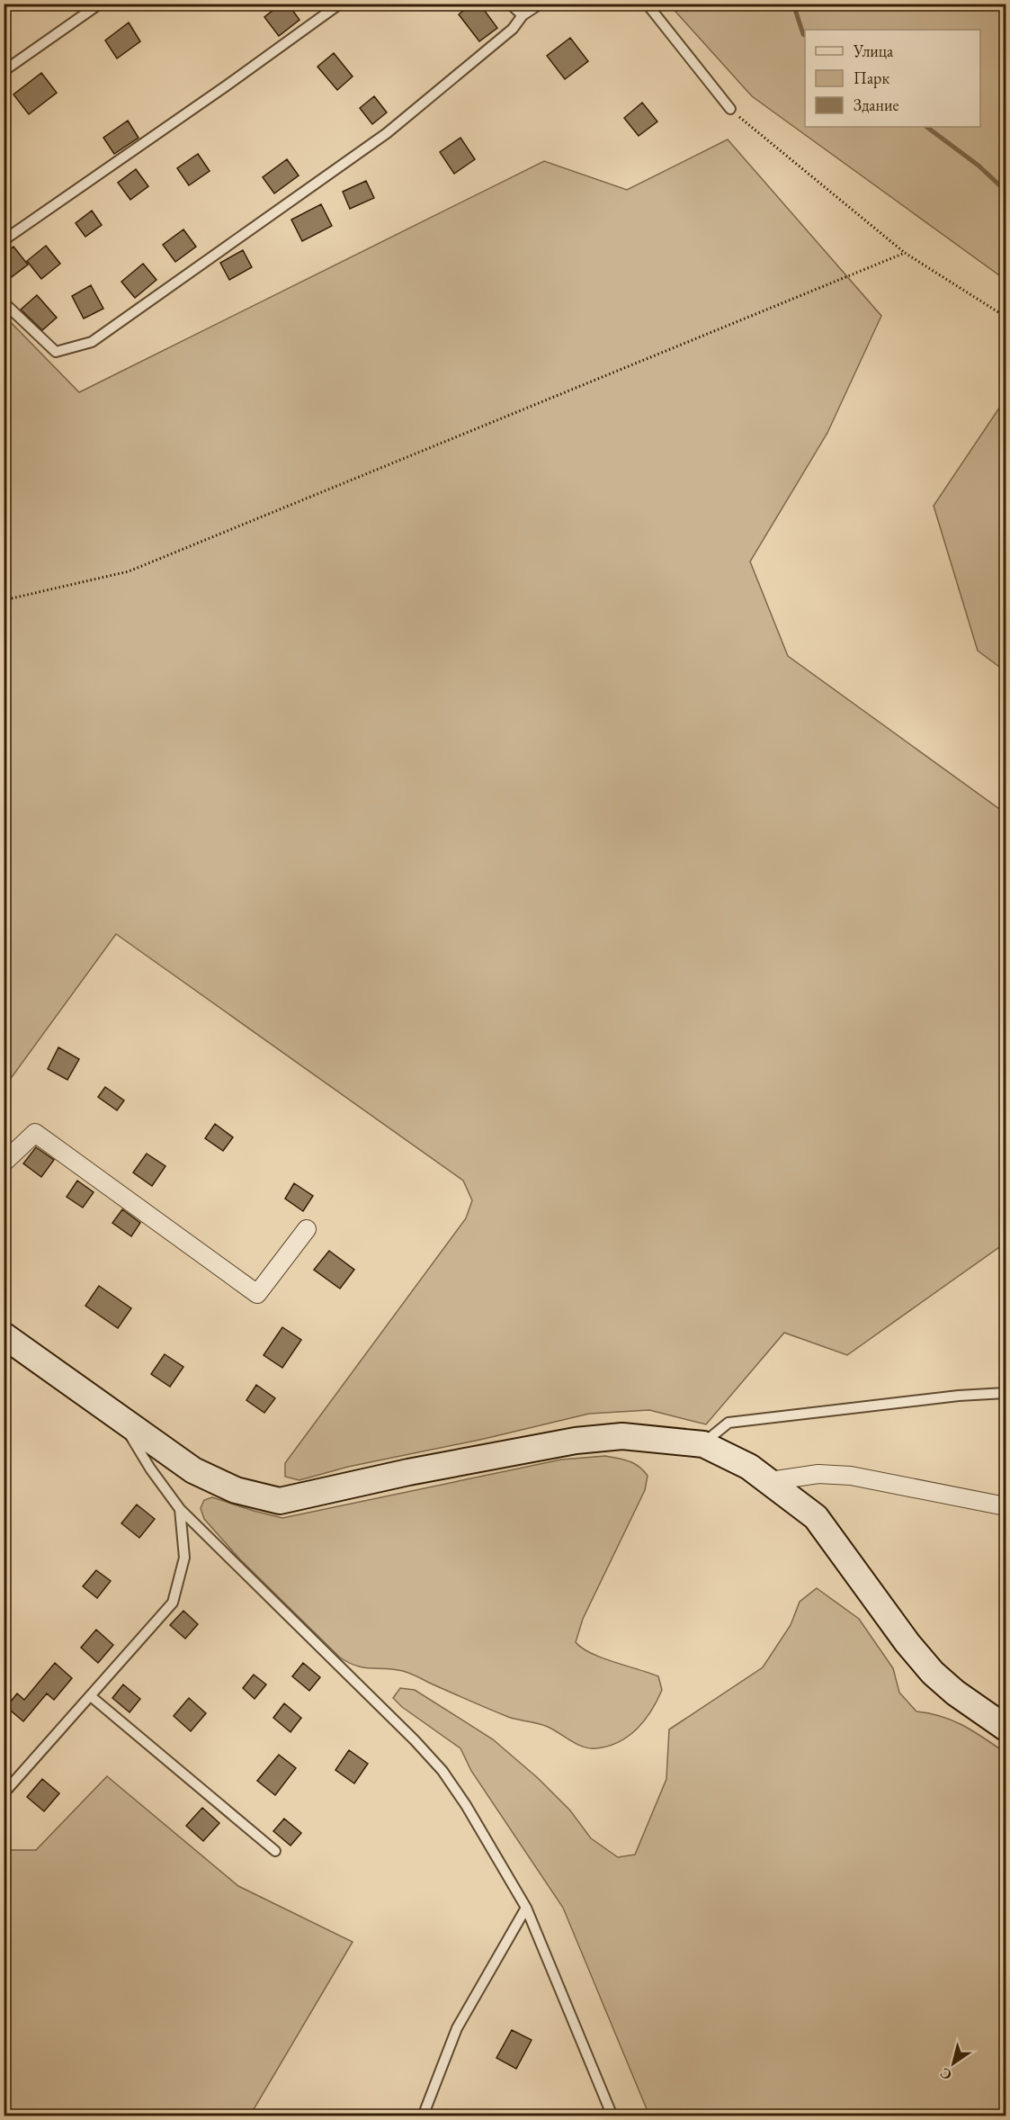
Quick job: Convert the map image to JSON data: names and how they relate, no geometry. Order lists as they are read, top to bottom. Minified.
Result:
{"legend":["Улица","Парк","Здание"],"north":"bottom left"}
